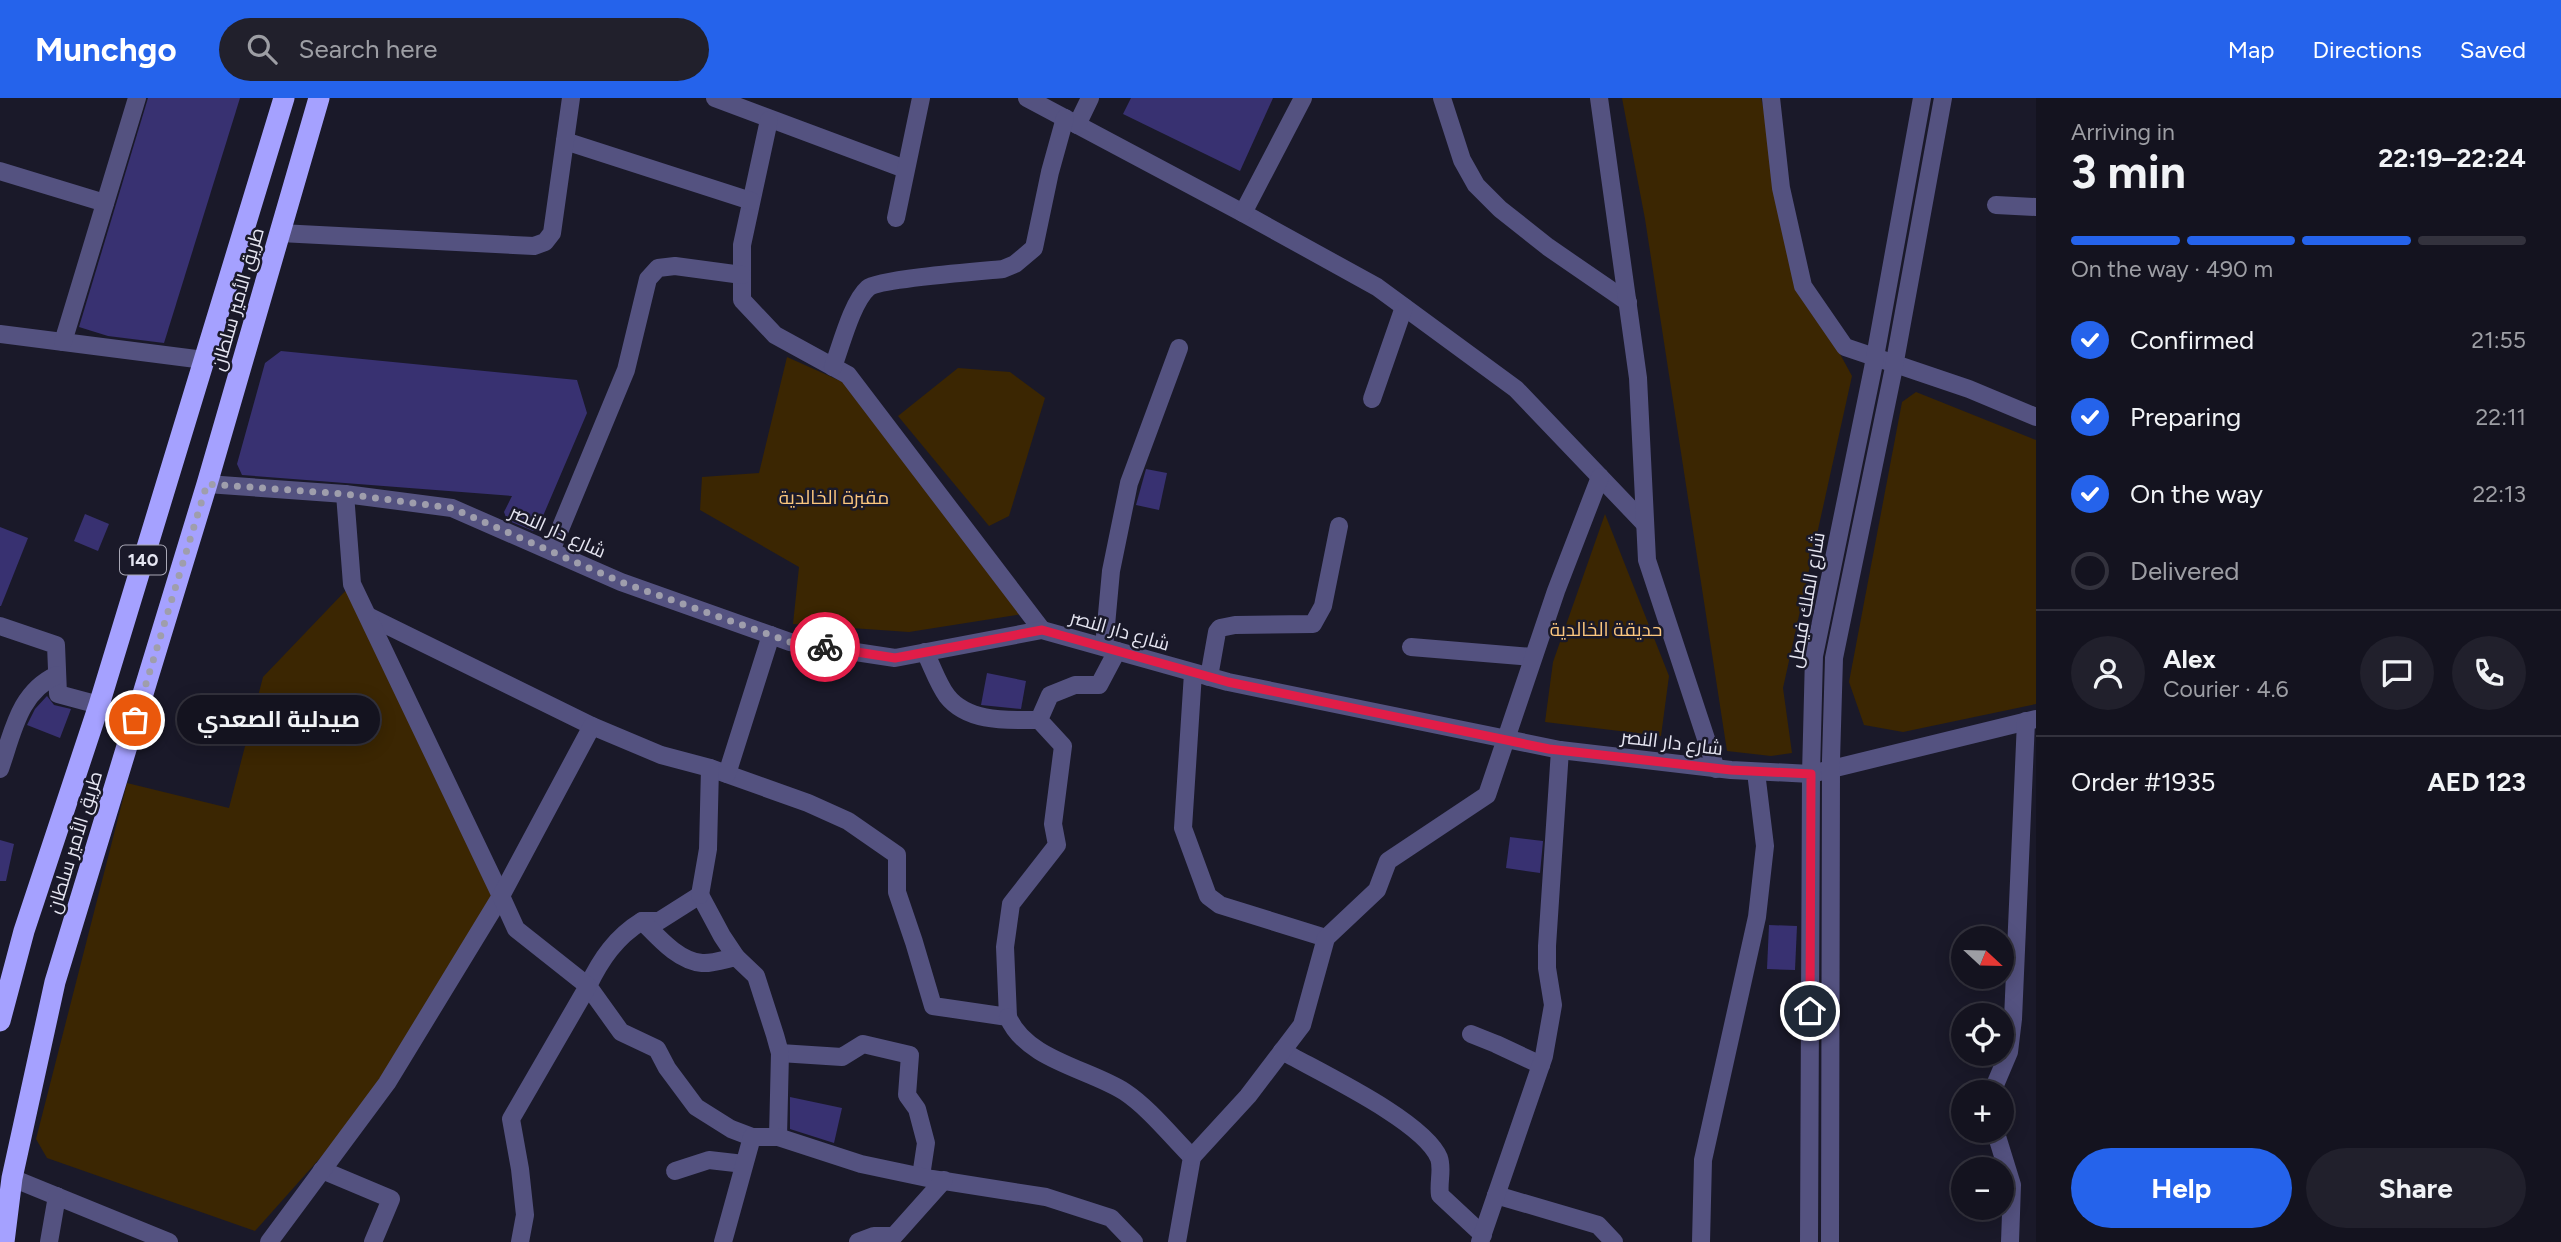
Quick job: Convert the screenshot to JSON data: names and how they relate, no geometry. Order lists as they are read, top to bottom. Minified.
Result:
{"streets":{"highway":["طريق الأمير سلطان","140"],"street":["شارع دار النصر","شارع الملك فيصل"]},"crossings":[["طريق الأمير سلطان","شارع دار النصر"],["شارع دار النصر","شارع الملك فيصل"]],"parks":["مقبرة الخالدية","حديقة الخالدية"],"places":["صيدلية الصعدي"],"north":"right","page":{"header":"Munchgo","search":"Search here","nav":["Map","Directions","Saved"],"heading":["3 min","Arriving in","22:19–22:24"],"panel":["Alex","Courier · 4.6","Order #1935","AED 123"],"bar":"On the way · 490 m","list":[["Confirmed","21:55"],["Preparing","22:11"],["On the way","22:13"],"Delivered"],"bubble":"صيدلية الصعدي","map_buttons":["+","−"],"buttons":["Help","Share"]}}
